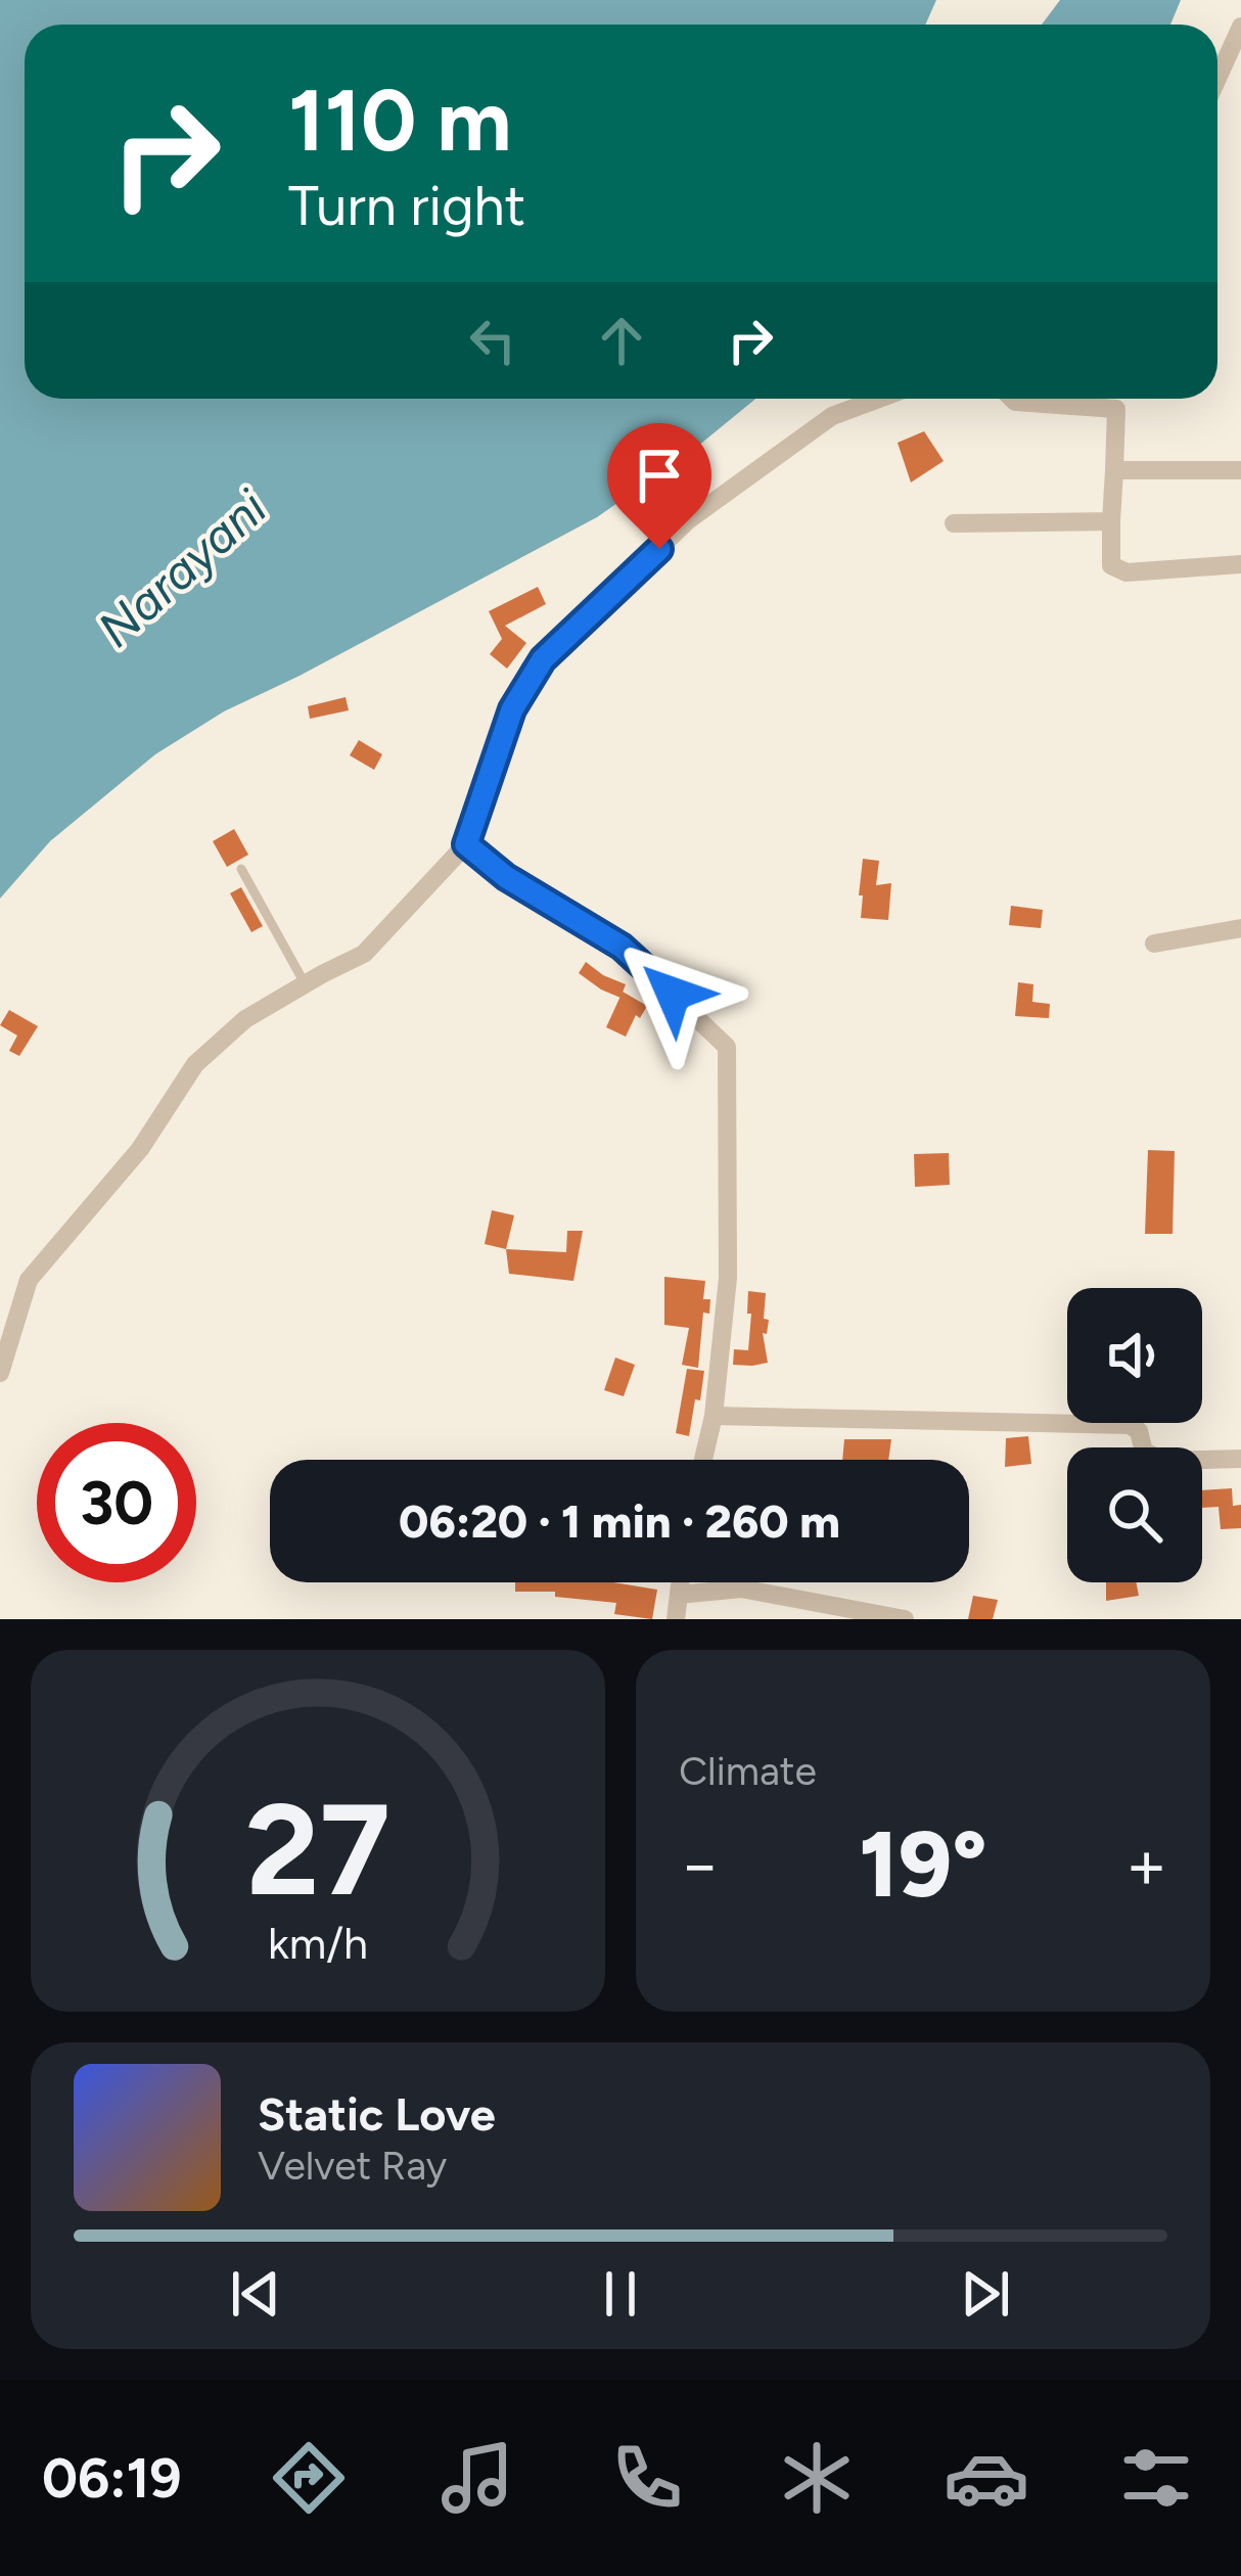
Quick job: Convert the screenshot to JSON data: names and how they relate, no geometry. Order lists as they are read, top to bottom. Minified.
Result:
{"water":["Narayani"],"page":{"turn":["110 m","Turn right"],"limit":"30","trip":"06:20 · 1 min · 260 m","tile":"Climate","heat":["−","19°","+"],"song":["Static Love","Velvet Ray"],"tabs":"06:19","gauge":["27","km/h"]}}
